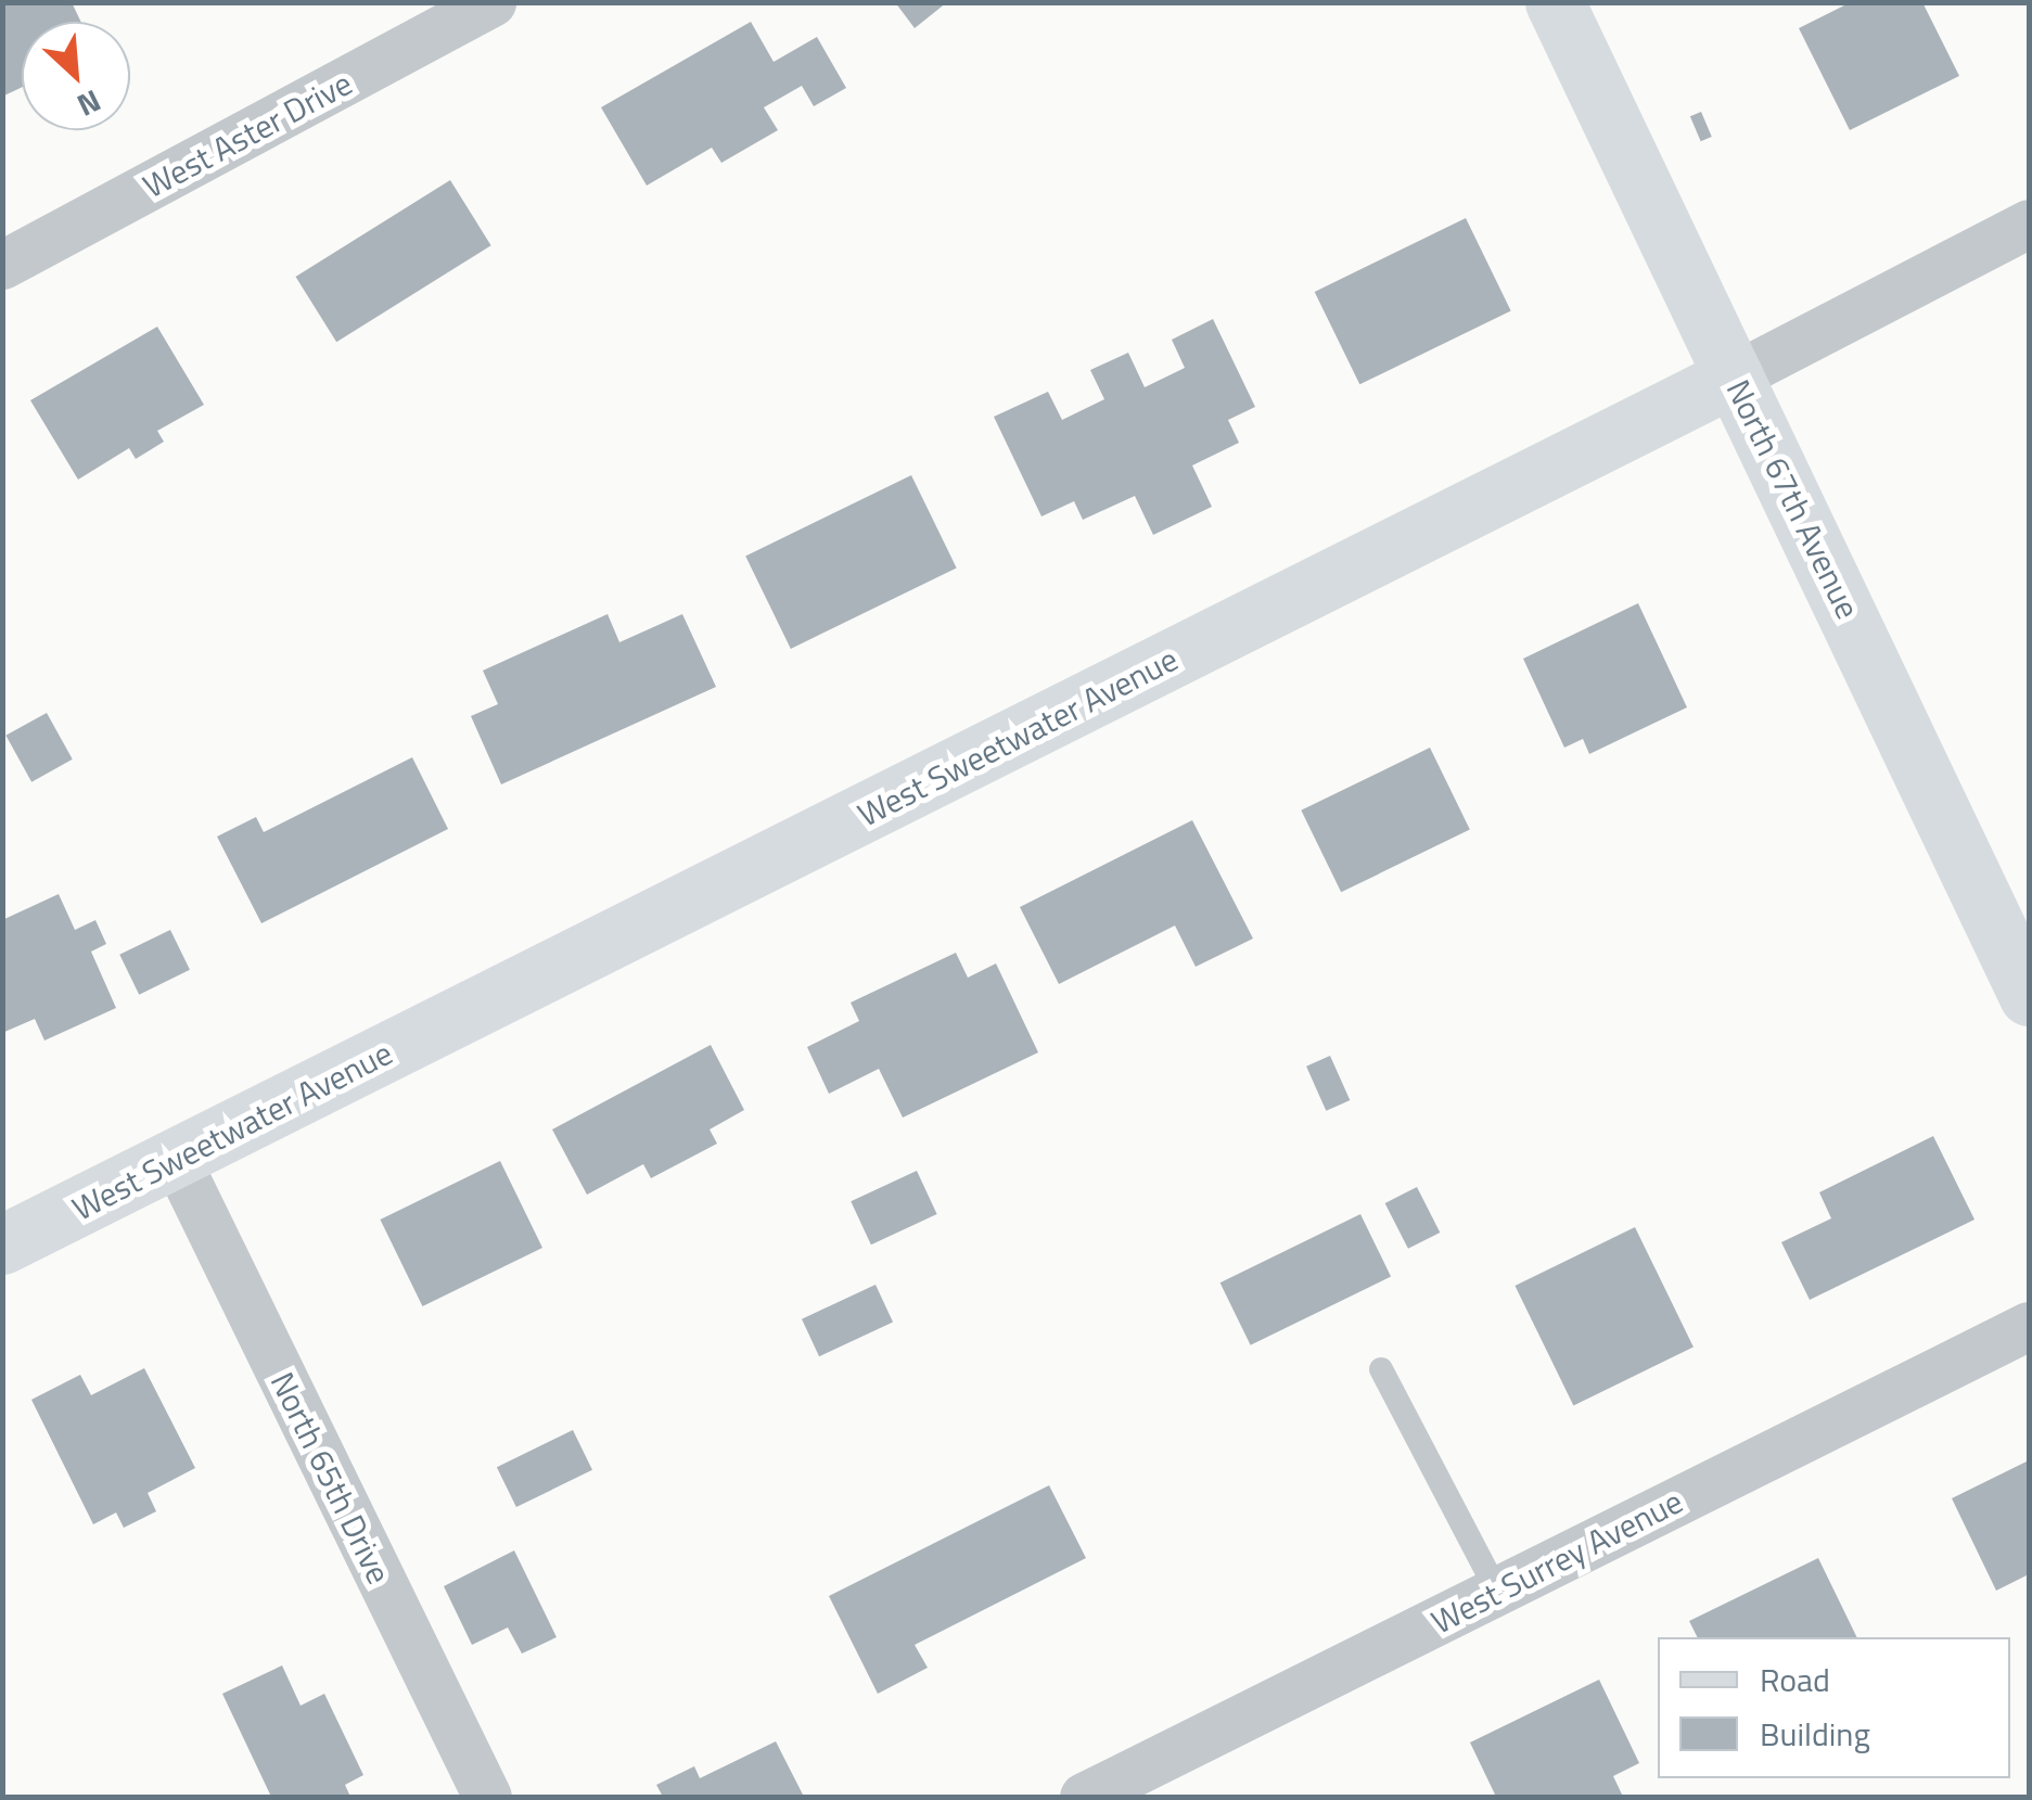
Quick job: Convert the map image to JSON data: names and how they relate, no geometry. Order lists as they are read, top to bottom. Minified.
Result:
{"streets":{"street":["West Aster Drive","North 67th Avenue","West Sweetwater Avenue","North 65th Drive","West Surrey Avenue"]},"crossings":[["North 67th Avenue","West Sweetwater Avenue"],["West Sweetwater Avenue","North 65th Drive"]],"legend":["Road","Building"],"north":"bottom right"}
